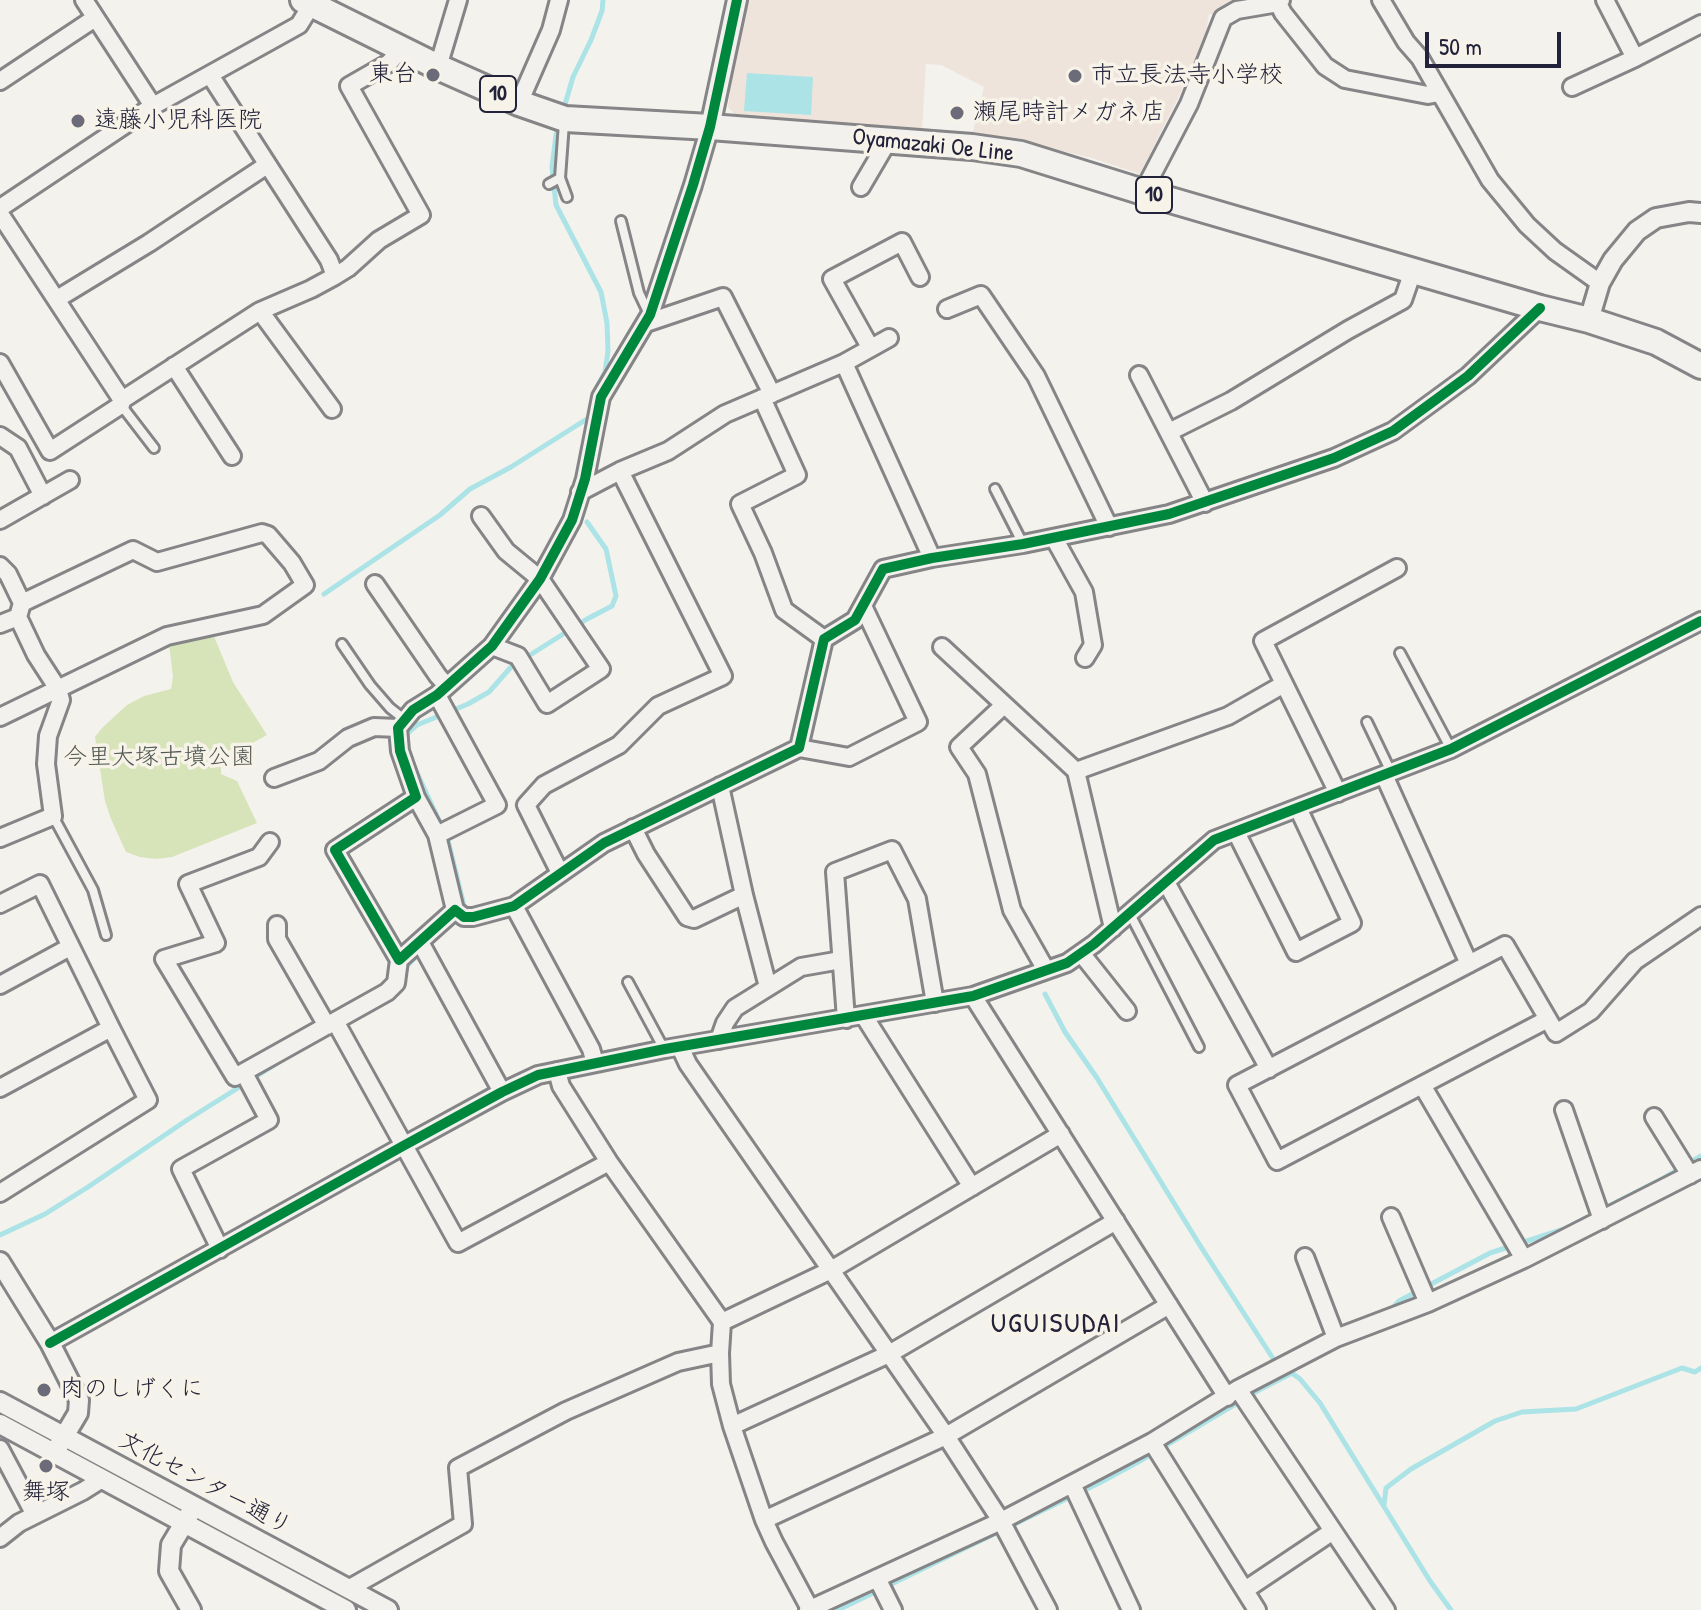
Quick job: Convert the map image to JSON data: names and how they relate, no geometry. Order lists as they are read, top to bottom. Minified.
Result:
{"streets":{"main road":["10","Oyamazaki Oe Line"],"street":["文化センター通り"]},"districts":["UGUISUDAI"],"parks":["今里大塚古墳公園"],"places":["東台","市立長法寺小学校","瀬尾時計メガネ店","遠藤小児科医院","肉のしげくに","舞塚"],"scale_bar":"50 m"}
